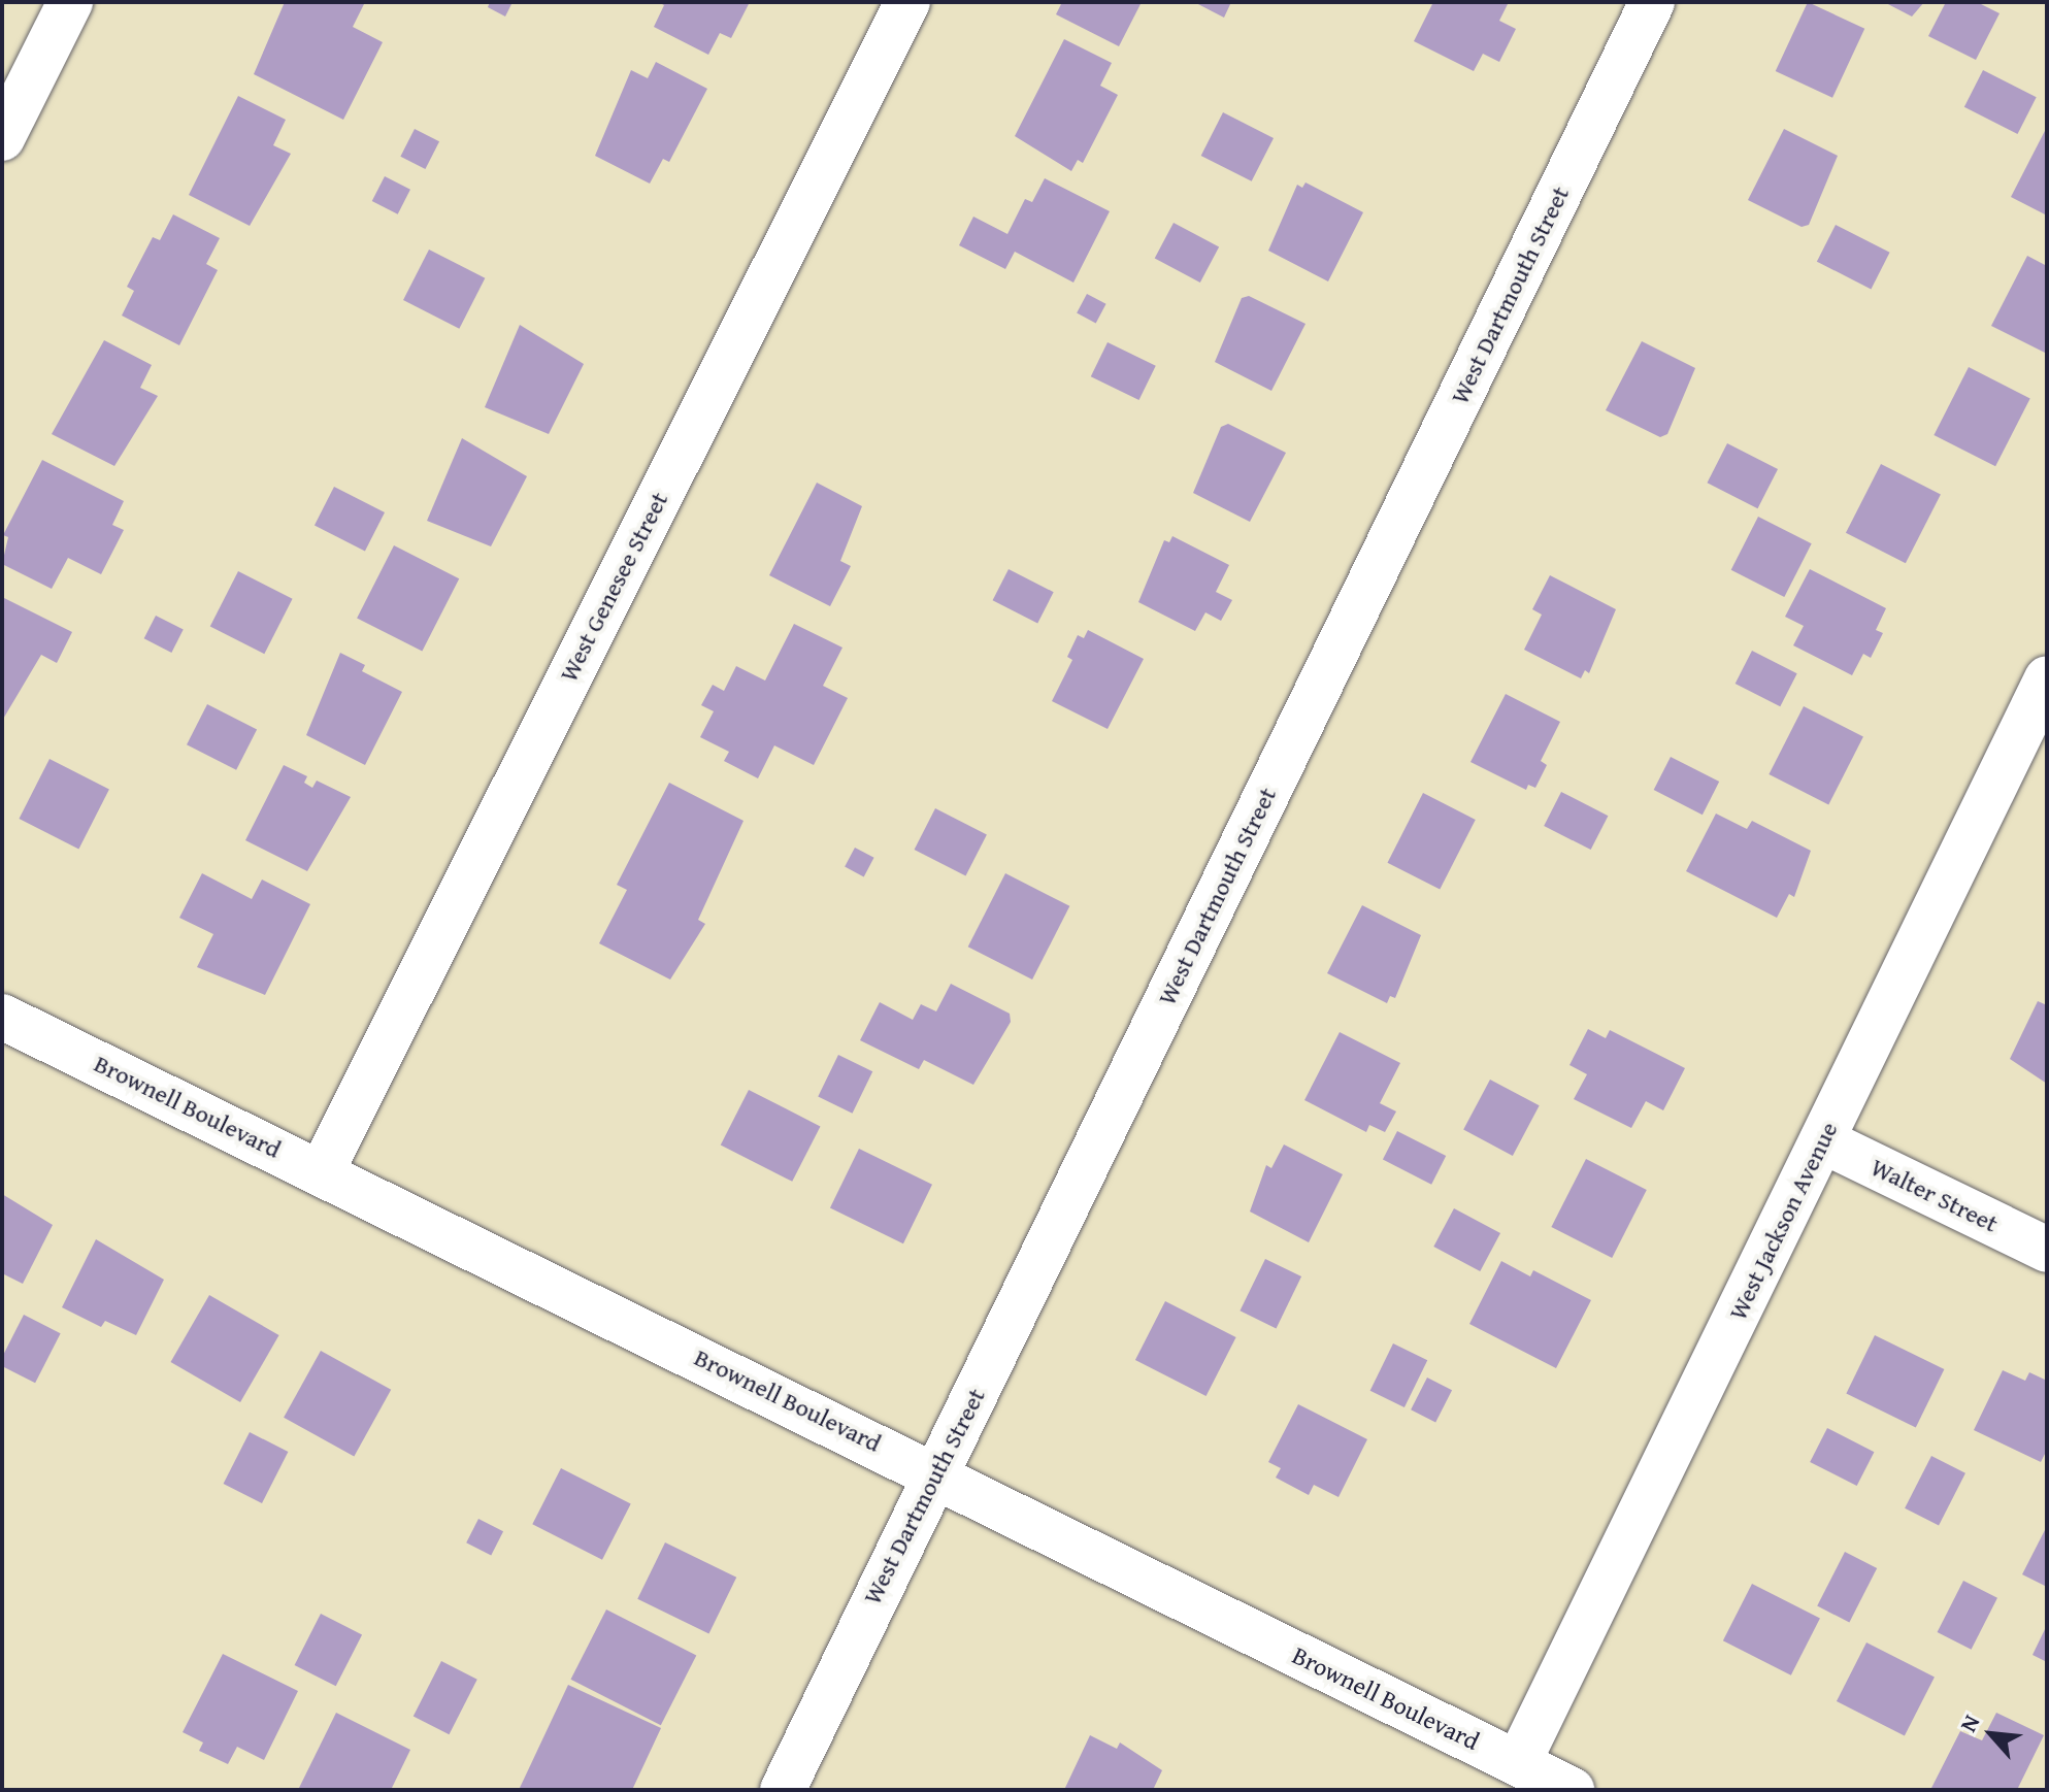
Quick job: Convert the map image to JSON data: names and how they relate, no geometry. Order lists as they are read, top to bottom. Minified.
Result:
{"streets":{"street":["West Dartmouth Street","West Genesee Street","Brownell Boulevard","Walter Street","West Jackson Avenue"]},"crossings":[["West Dartmouth Street","Brownell Boulevard"],["West Genesee Street","Brownell Boulevard"],["Brownell Boulevard","West Jackson Avenue"],["Walter Street","West Jackson Avenue"]],"north":"top left"}
